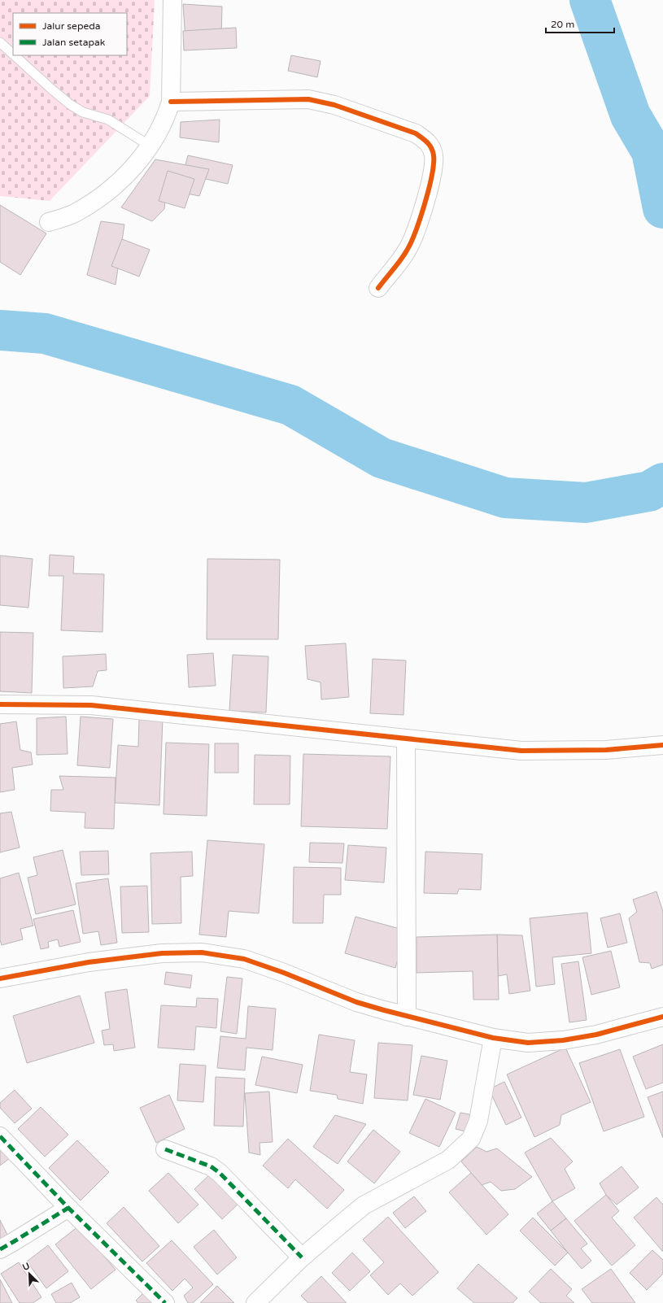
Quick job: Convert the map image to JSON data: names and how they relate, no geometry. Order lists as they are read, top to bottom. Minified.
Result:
{"legend":["Jalur sepeda","Jalan setapak"],"scale_bar":"20 m","north":"top left"}
